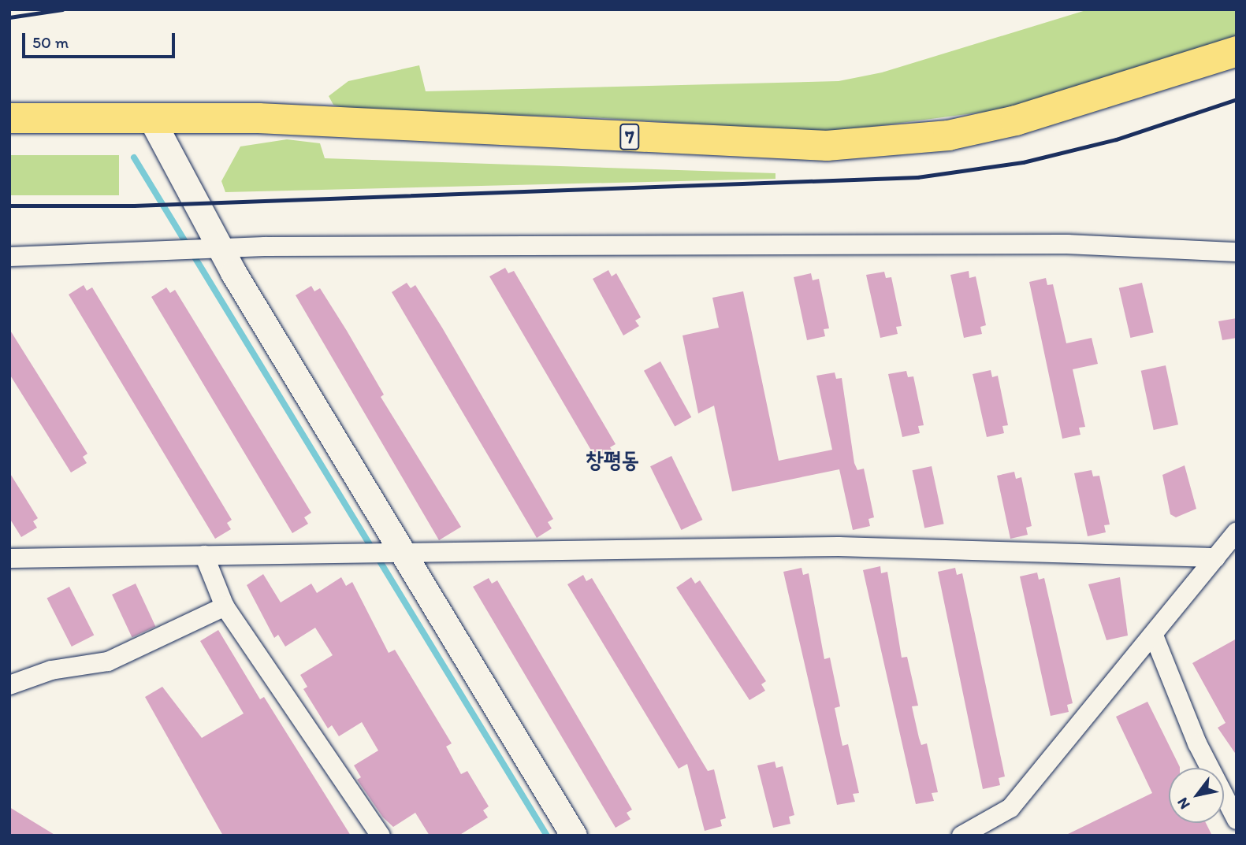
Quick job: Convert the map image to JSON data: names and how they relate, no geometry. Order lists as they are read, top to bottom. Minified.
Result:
{"streets":{"highway":["7"]},"districts":["창평동"],"scale_bar":"50 m","north":"bottom left"}
